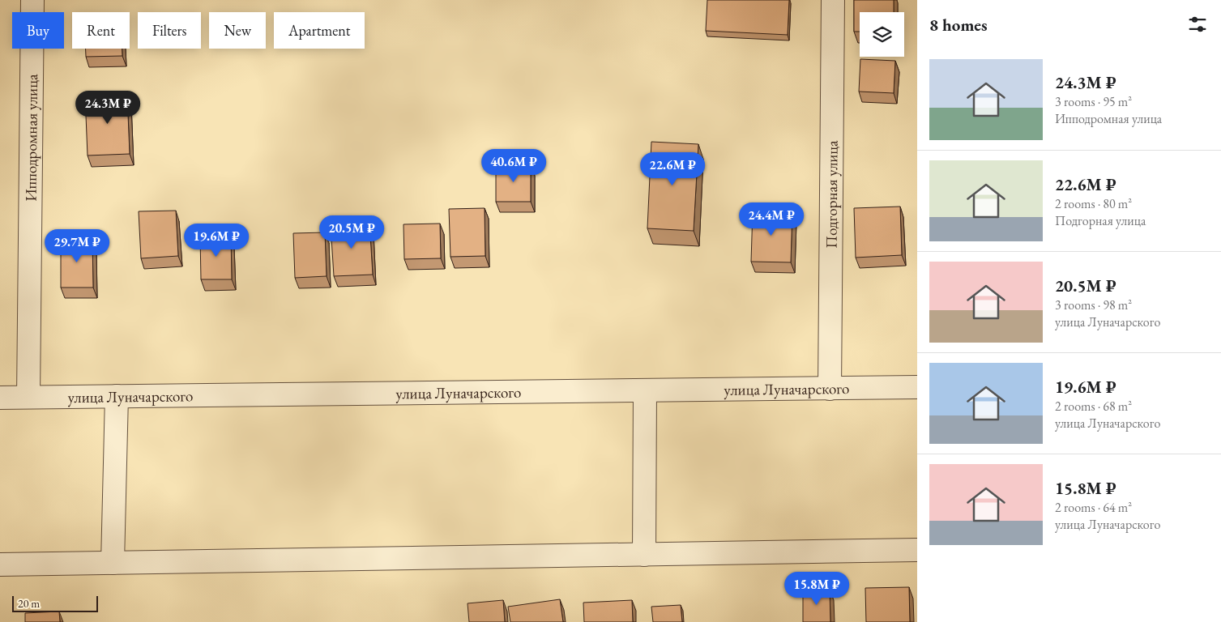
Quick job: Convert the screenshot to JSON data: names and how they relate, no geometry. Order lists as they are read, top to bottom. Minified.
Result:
{"streets":{"street":["Ипподромная улица","Подгорная улица","улица Луначарского"]},"crossings":[["Ипподромная улица","улица Луначарского"],["Подгорная улица","улица Луначарского"]],"scale_bar":"20 m","page":{"heading":"8 homes","chip":["Buy","Rent","Filters","New","Apartment"],"list":[{"name":"24.3M ₽","note":"3 rooms · 95 m² · Ипподромная улица"},{"name":"22.6M ₽","note":"2 rooms · 80 m² · Подгорная улица"},{"name":"20.5M ₽","note":"3 rooms · 98 m² · улица Луначарского"},{"name":"19.6M ₽","note":"2 rooms · 68 m² · улица Луначарского"},{"name":"15.8M ₽","note":"2 rooms · 64 m² · улица Луначарского"}],"price":["24.3M ₽","40.6M ₽","22.6M ₽","24.4M ₽","20.5M ₽","19.6M ₽","29.7M ₽","15.8M ₽"],"scale":"20 m"}}
